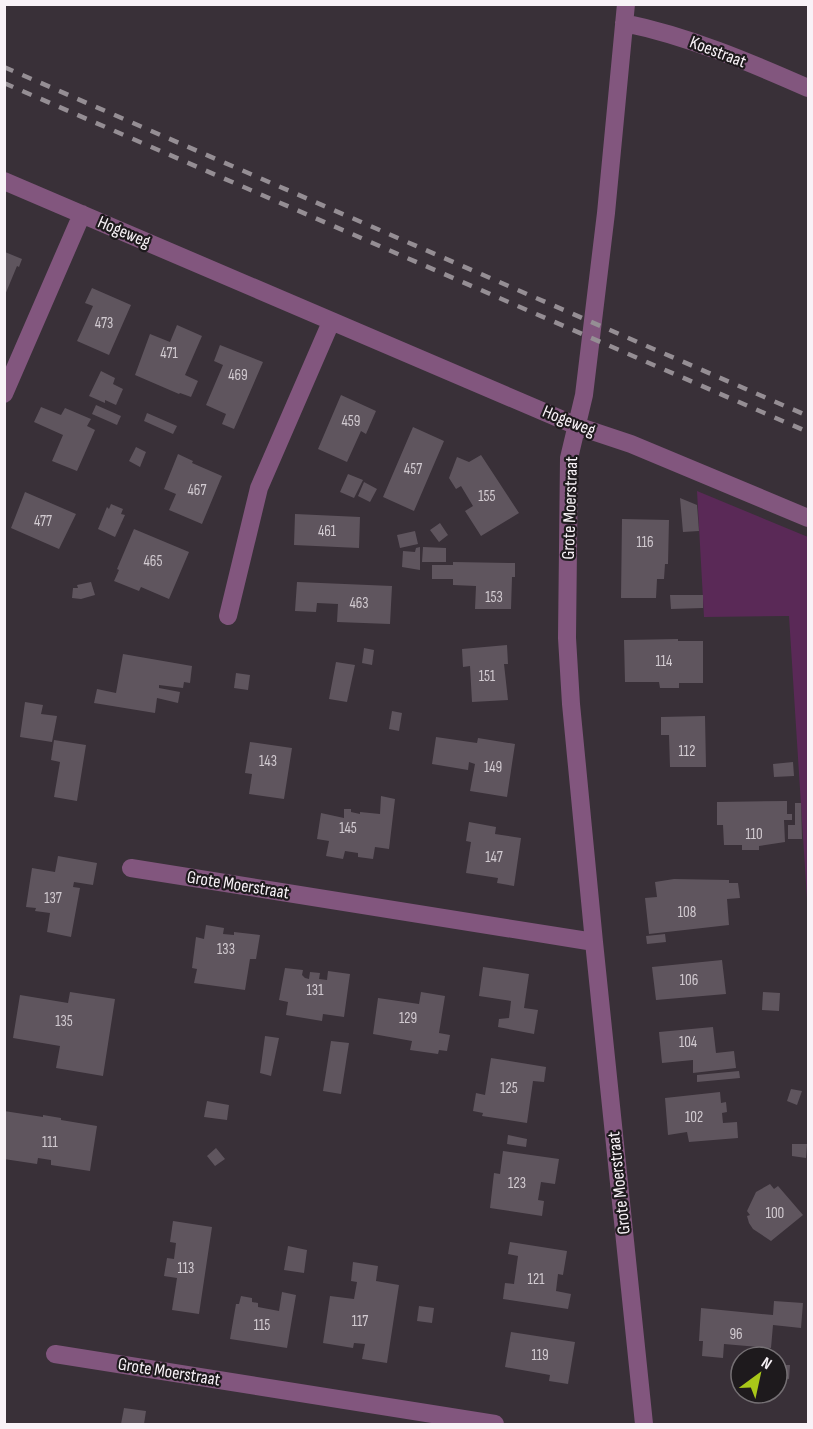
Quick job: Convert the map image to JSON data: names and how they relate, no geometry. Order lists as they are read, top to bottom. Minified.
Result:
{"streets":{"street":["Koestraat","Hogeweg","Grote Moerstraat"]},"crossings":[["Koestraat","Grote Moerstraat"],["Hogeweg","Grote Moerstraat"]],"house_numbers":["473","471","469","459","457","467","155","477","461","116","465","153","463","114","151","112","143","149","145","110","147","137","108","133","106","131","129","135","104","125","102","111","123","100","113","121","117","115","96","119"],"north":"top right"}
